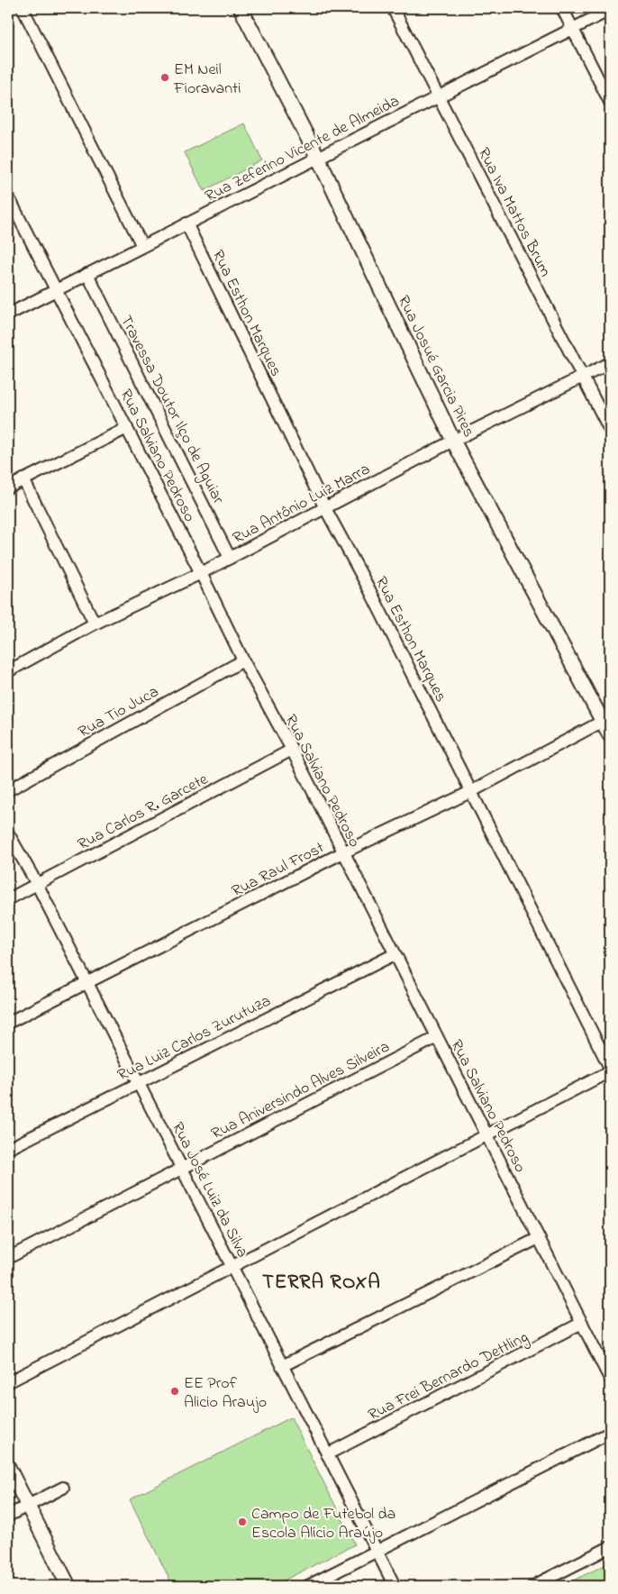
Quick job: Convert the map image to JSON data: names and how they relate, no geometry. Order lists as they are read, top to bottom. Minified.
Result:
{"streets":{"street":["Rua Zeferino Vicente de Almeida","Rua Iva Mattos Brum","Rua Esthon Marques","Rua Josué Garcia Pires","Travessa Doutor Ilço de Aguiar","Rua Salviano Pedroso","Rua Antônio Luiz Marra","Rua Tio Juca","Rua Carlos R. Garcete","Rua Raul Frost","Rua Luiz Carlos Zurutuza","Rua Aniversindo Alves Silveira","Rua José Luiz da Silva","Rua Frei Bernardo Dettling"]},"crossings":[["Rua Zeferino Vicente de Almeida","Rua Iva Mattos Brum"],["Rua Zeferino Vicente de Almeida","Rua Esthon Marques"],["Rua Zeferino Vicente de Almeida","Rua Josué Garcia Pires"],["Rua Zeferino Vicente de Almeida","Travessa Doutor Ilço de Aguiar"],["Rua Zeferino Vicente de Almeida","Rua Salviano Pedroso"],["Rua Iva Mattos Brum","Rua Antônio Luiz Marra"],["Rua Esthon Marques","Rua Antônio Luiz Marra"],["Rua Esthon Marques","Rua Raul Frost"],["Rua Josué Garcia Pires","Rua Antônio Luiz Marra"],["Rua Josué Garcia Pires","Rua Raul Frost"],["Travessa Doutor Ilço de Aguiar","Rua Antônio Luiz Marra"],["Rua Salviano Pedroso","Rua Antônio Luiz Marra"],["Rua Salviano Pedroso","Rua Tio Juca"],["Rua Salviano Pedroso","Rua Carlos R. Garcete"],["Rua Salviano Pedroso","Rua Raul Frost"],["Rua Salviano Pedroso","Rua Luiz Carlos Zurutuza"],["Rua Salviano Pedroso","Rua Aniversindo Alves Silveira"],["Rua Salviano Pedroso","Rua Frei Bernardo Dettling"],["Rua Carlos R. Garcete","Rua José Luiz da Silva"],["Rua Raul Frost","Rua José Luiz da Silva"],["Rua Luiz Carlos Zurutuza","Rua José Luiz da Silva"],["Rua Aniversindo Alves Silveira","Rua José Luiz da Silva"],["Rua José Luiz da Silva","Rua Frei Bernardo Dettling"]],"districts":["TERRA ROXA"],"places":["EM Neil Fioravanti","EE Prof Alicio Araujo","Campo de Futebol da Escola Alício Araújo"]}
